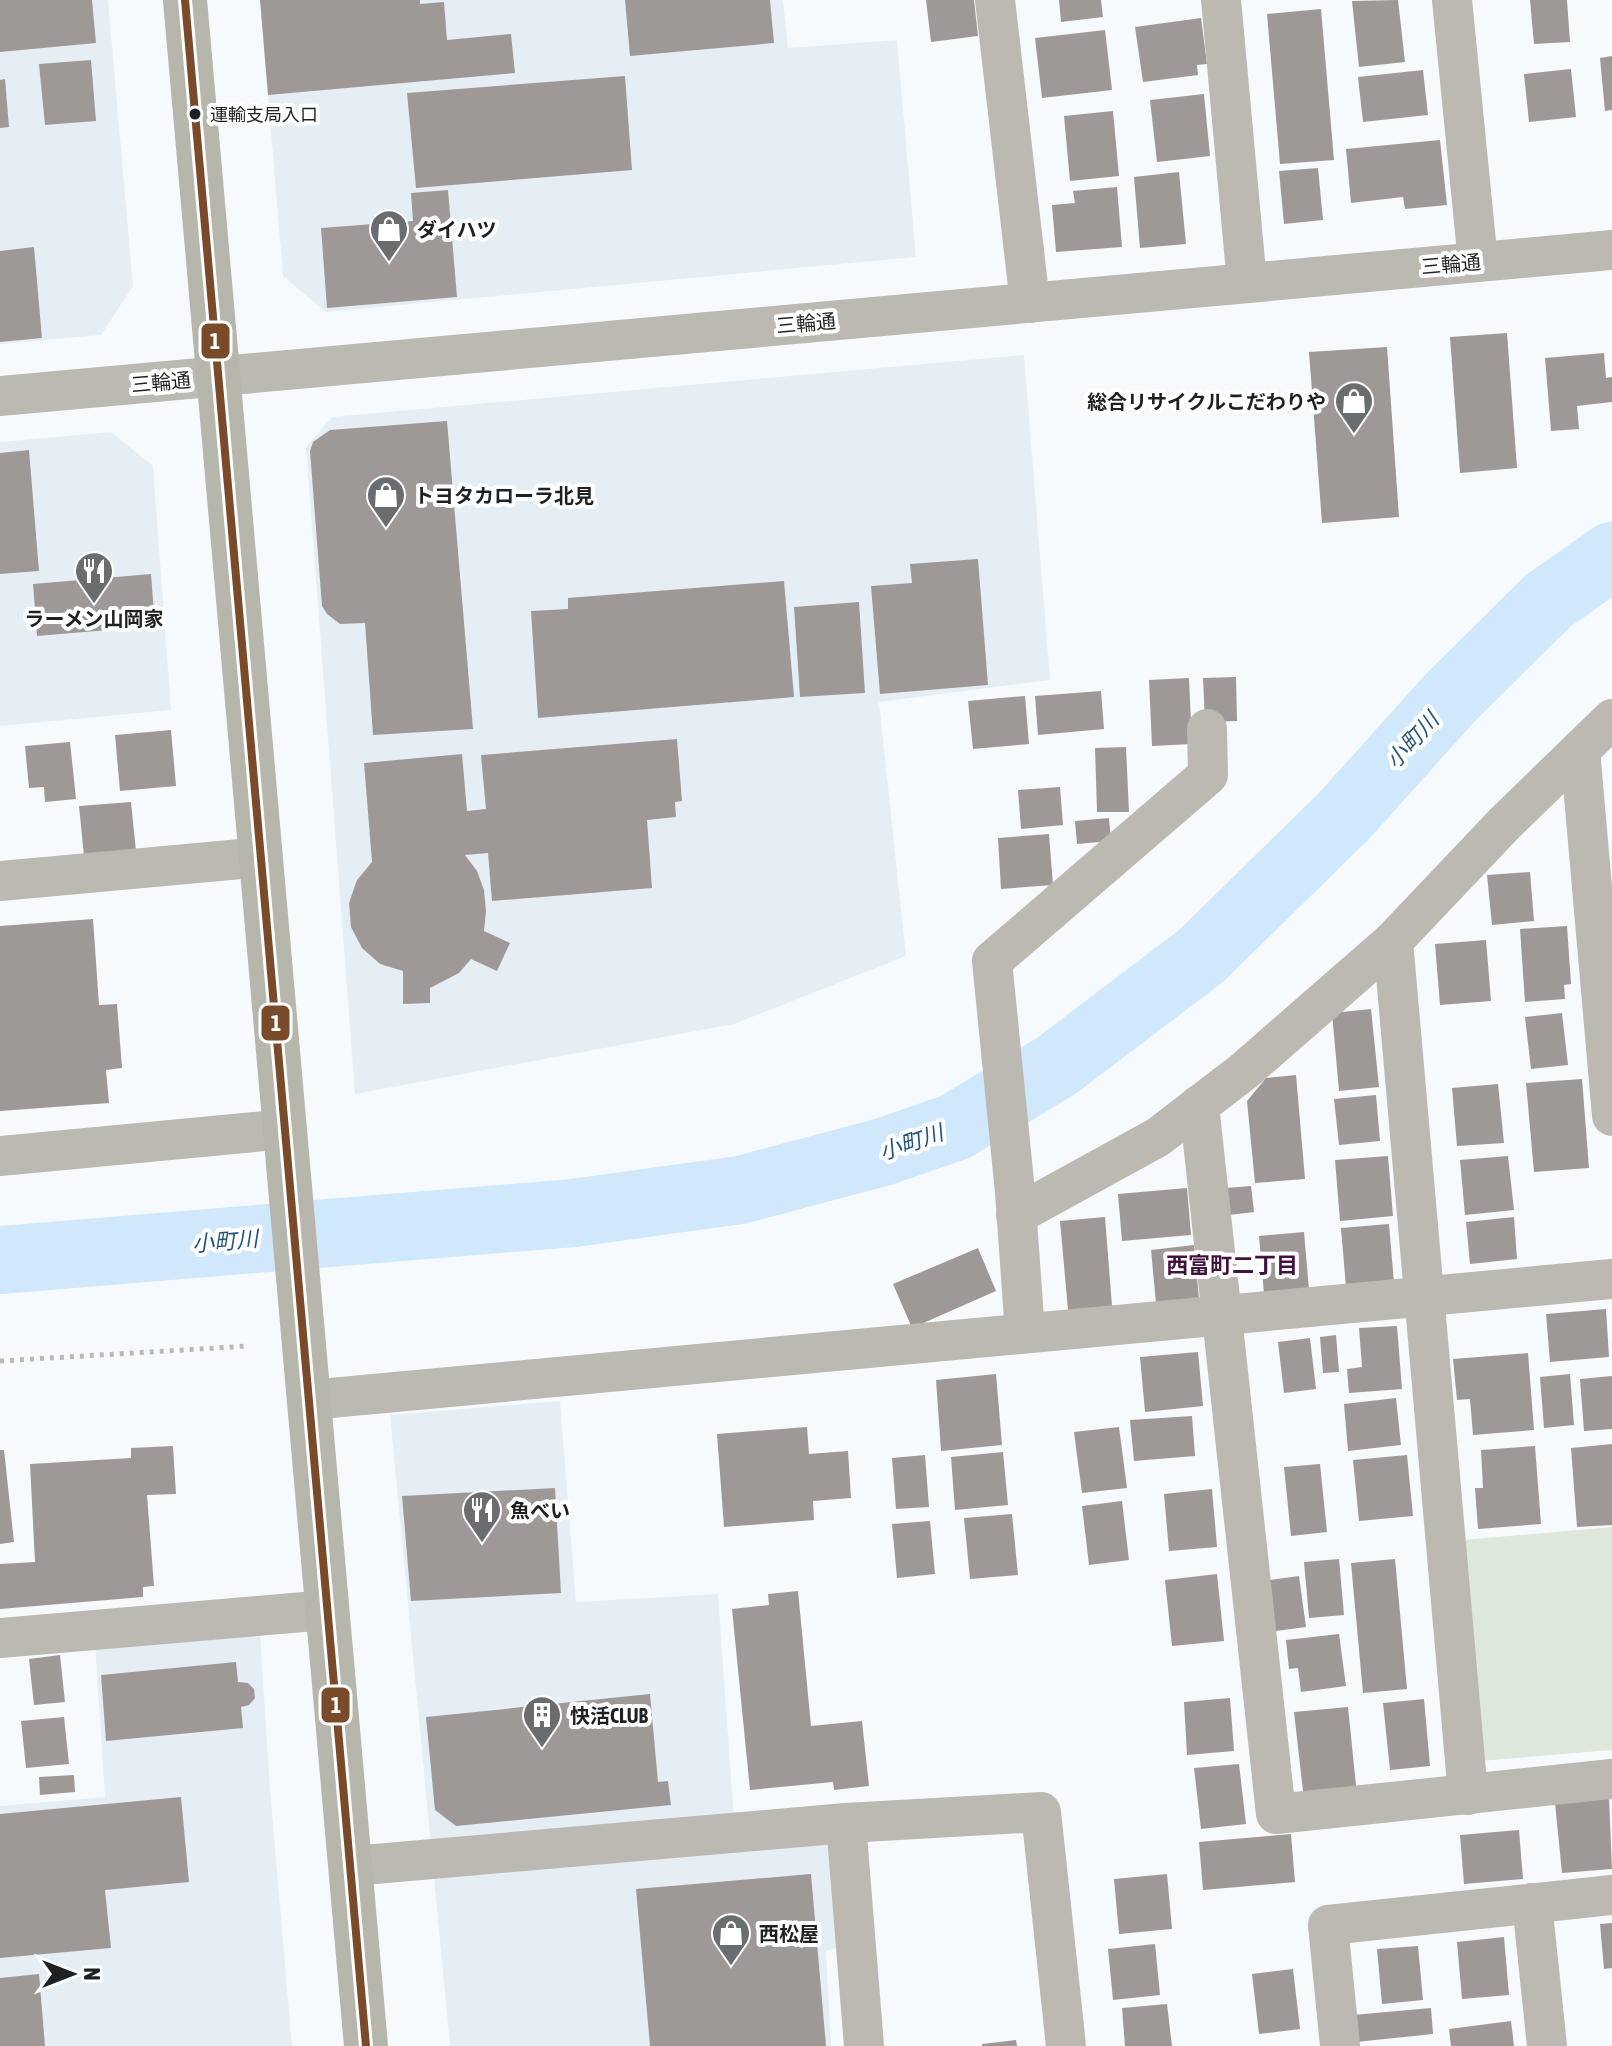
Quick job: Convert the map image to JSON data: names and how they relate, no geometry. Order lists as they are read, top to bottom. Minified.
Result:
{"streets":{"street":["三輪通"]},"districts":["西富町二丁目"],"water":["小町川"],"places":{"other":["運輸支局入口"],"shop":["ダイハツ","総合リサイクルこだわりや","トヨタカローラ北見","西松屋"],"restaurant":["ラーメン山岡家","魚べい"],"building":["快活CLUB"]},"lines":["transit line 1"],"north":"right"}
